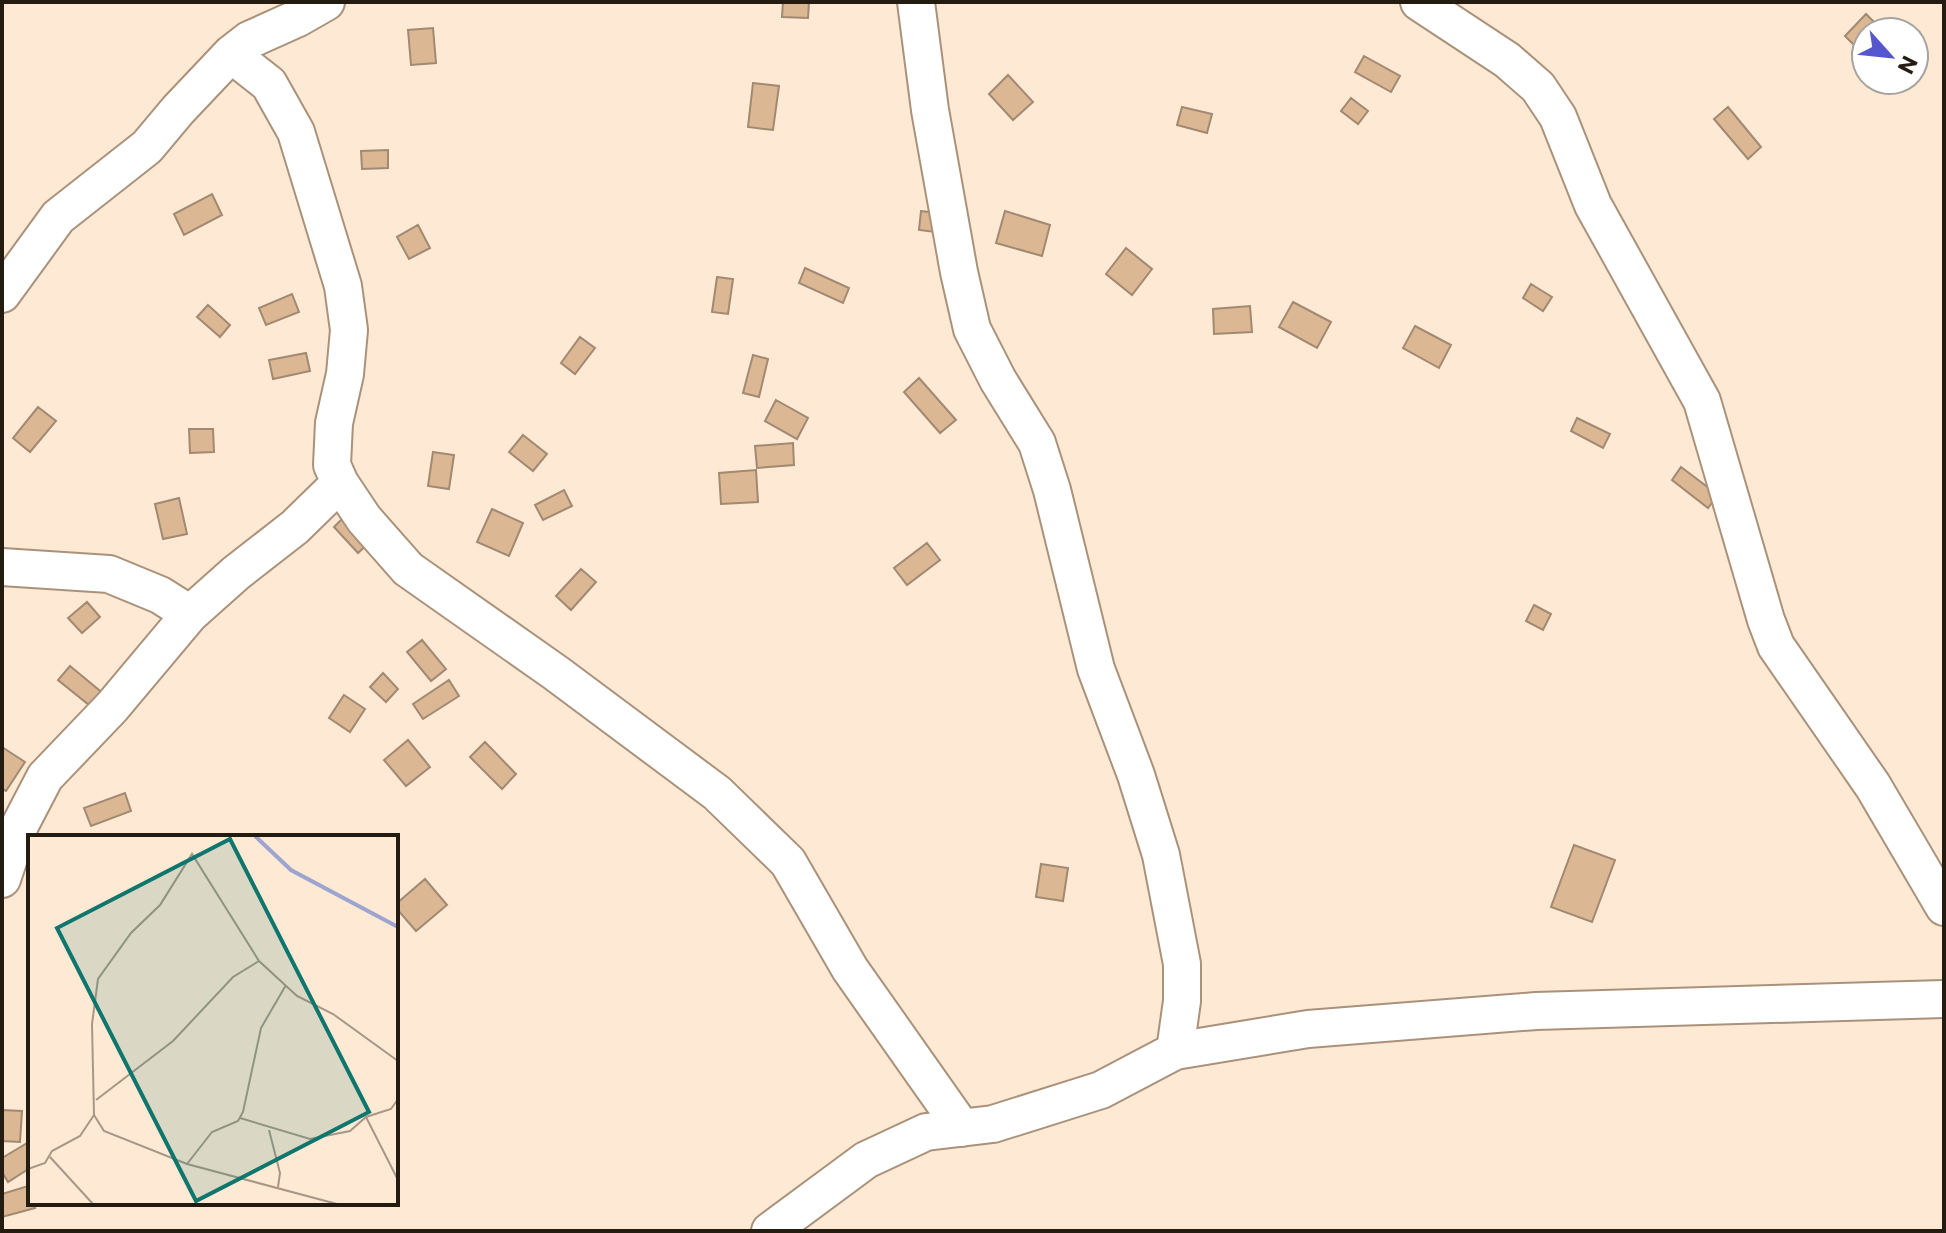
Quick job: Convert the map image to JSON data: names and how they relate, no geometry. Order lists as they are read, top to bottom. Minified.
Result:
{"north":"bottom right"}
